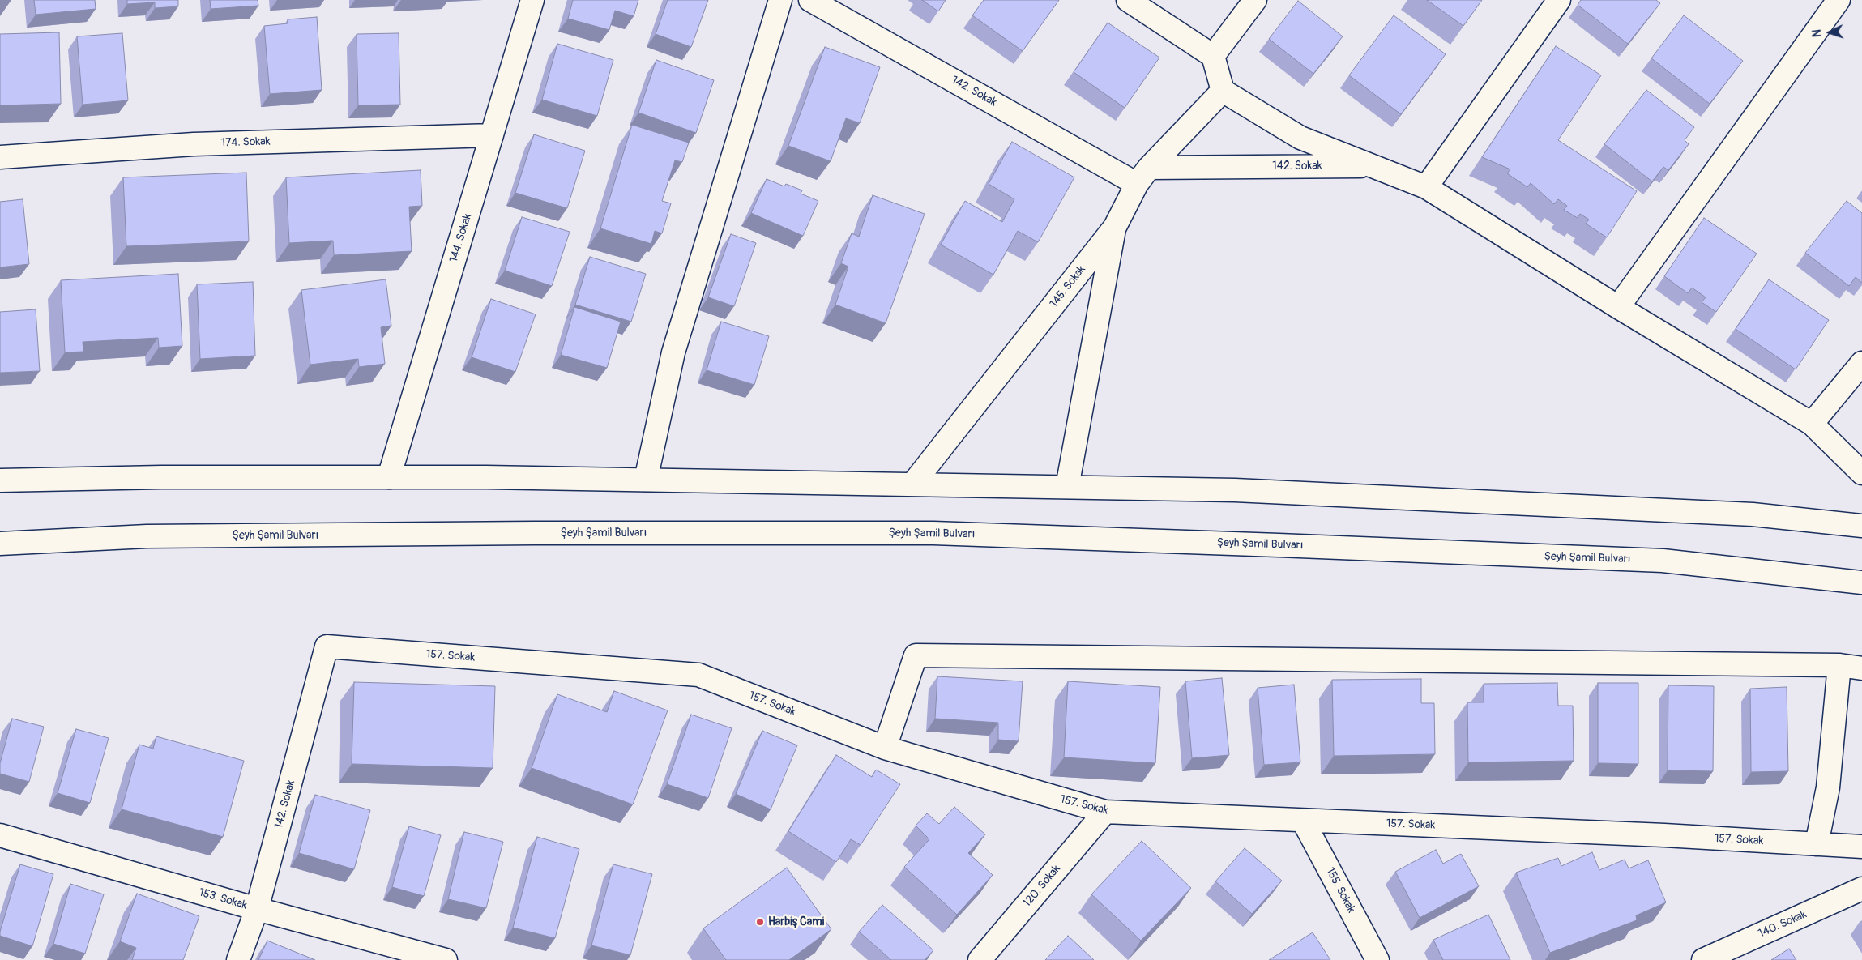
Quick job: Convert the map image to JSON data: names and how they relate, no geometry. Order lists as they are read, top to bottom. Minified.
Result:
{"streets":{"street":["142. Sokak","174. Sokak","144. Sokak","145. Sokak","Şeyh Şamil Bulvarı","157. Sokak","120. Sokak","155. Sokak","153. Sokak","140. Sokak"]},"crossings":[["142. Sokak","145. Sokak"],["142. Sokak","157. Sokak"],["142. Sokak","153. Sokak"],["174. Sokak","144. Sokak"],["157. Sokak","120. Sokak"],["157. Sokak","155. Sokak"]],"places":["Harbiş Cami"],"north":"left"}
